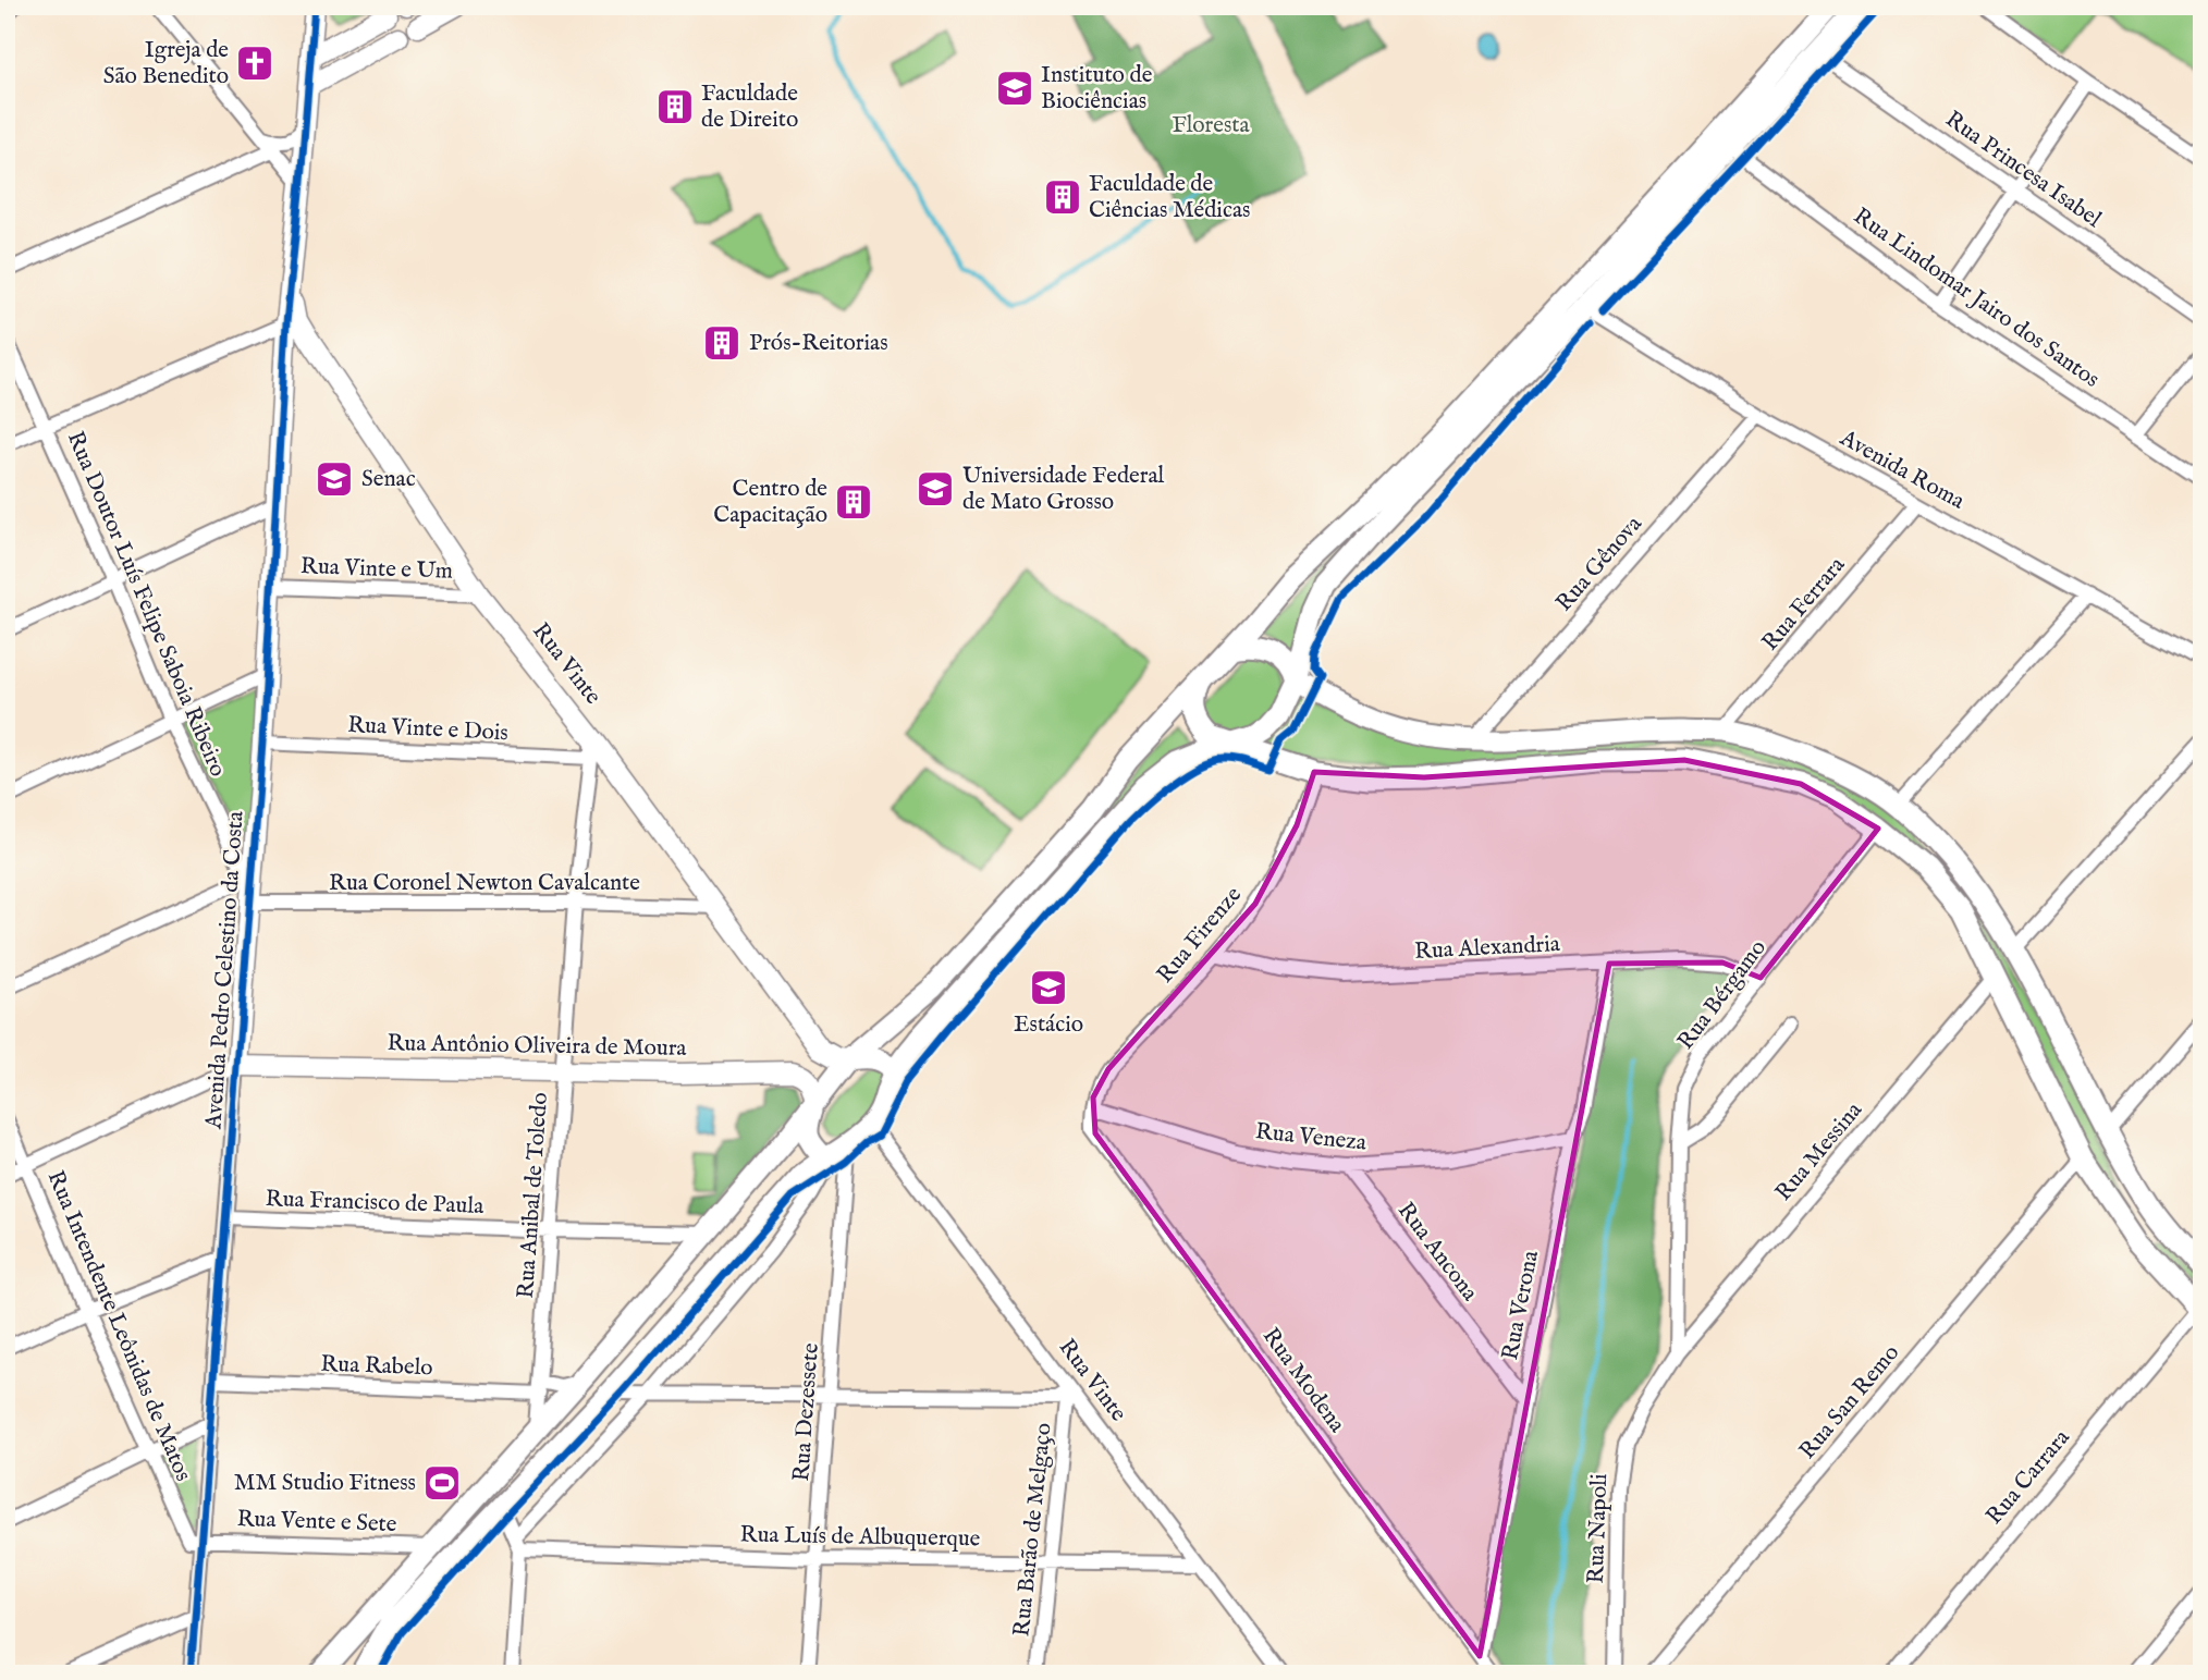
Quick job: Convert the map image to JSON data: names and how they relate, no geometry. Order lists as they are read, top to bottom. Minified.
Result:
{"streets":{"street":["Rua Princesa Isabel","Rua Lindomar Jairo dos Santos","Avenida Roma","Rua Gênova","Rua Vinte e Um","Rua Doutor Luís Felipe Saboia Ribeiro","Rua Ferrara","Rua Vinte","Rua Vinte e Dois","Rua Coronel Newton Cavalcante","Rua Firenze","Rua Alexandria","Avenida Pedro Celestino da Costa","Rua Bérgamo","Rua Antônio Oliveira de Moura","Rua Veneza","Rua Messina","Rua Anibal de Toledo","Rua Francisco de Paula","Rua Ancona","Rua Verona","Rua Intendente Leônidas de Matos","Rua Rabelo","Rua Modena","Rua San Remo","Rua Dezessete","Rua Carrara","Rua Vente e Sete","Rua Napoli","Rua Barão de Melgaço","Rua Luís de Albuquerque"]},"crossings":[["Avenida Roma","Rua Gênova"],["Avenida Roma","Rua Ferrara"],["Rua Vinte e Um","Rua Vinte"],["Rua Vinte e Um","Avenida Pedro Celestino da Costa"],["Rua Doutor Luís Felipe Saboia Ribeiro","Rua Coronel Newton Cavalcante"],["Rua Doutor Luís Felipe Saboia Ribeiro","Avenida Pedro Celestino da Costa"],["Rua Vinte","Rua Vinte e Dois"],["Rua Vinte","Rua Coronel Newton Cavalcante"],["Rua Vinte","Avenida Pedro Celestino da Costa"],["Rua Vinte","Rua Anibal de Toledo"],["Rua Vinte","Rua Barão de Melgaço"],["Rua Vinte","Rua Luís de Albuquerque"],["Rua Vinte e Dois","Avenida Pedro Celestino da Costa"],["Rua Vinte e Dois","Rua Anibal de Toledo"],["Rua Coronel Newton Cavalcante","Avenida Pedro Celestino da Costa"],["Rua Coronel Newton Cavalcante","Rua Anibal de Toledo"],["Rua Firenze","Rua Alexandria"],["Rua Firenze","Rua Veneza"],["Rua Firenze","Rua Modena"],["Rua Alexandria","Rua Bérgamo"],["Rua Alexandria","Rua Verona"],["Avenida Pedro Celestino da Costa","Rua Antônio Oliveira de Moura"],["Avenida Pedro Celestino da Costa","Rua Francisco de Paula"],["Avenida Pedro Celestino da Costa","Rua Intendente Leônidas de Matos"],["Avenida Pedro Celestino da Costa","Rua Rabelo"],["Avenida Pedro Celestino da Costa","Rua Vente e Sete"],["Rua Bérgamo","Rua Messina"],["Rua Bérgamo","Rua Napoli"],["Rua Antônio Oliveira de Moura","Rua Anibal de Toledo"],["Rua Veneza","Rua Ancona"],["Rua Veneza","Rua Verona"],["Rua Veneza","Rua Modena"],["Rua Messina","Rua Napoli"],["Rua Anibal de Toledo","Rua Francisco de Paula"],["Rua Anibal de Toledo","Rua Rabelo"],["Rua Ancona","Rua Verona"],["Rua Verona","Rua Modena"],["Rua Intendente Leônidas de Matos","Rua Vente e Sete"],["Rua Dezessete","Rua Luís de Albuquerque"],["Rua Barão de Melgaço","Rua Luís de Albuquerque"]],"parks":["Floresta"],"places":{"church":["Igreja de São Benedito"],"school or university":["Instituto de Biociências","Senac","Universidade Federal de Mato Grosso","Estácio"],"building":["Faculdade de Direito","Faculdade de Ciências Médicas","Prós-Reitorias","Centro de Capacitação"],"sports":["MM Studio Fitness"]}}
